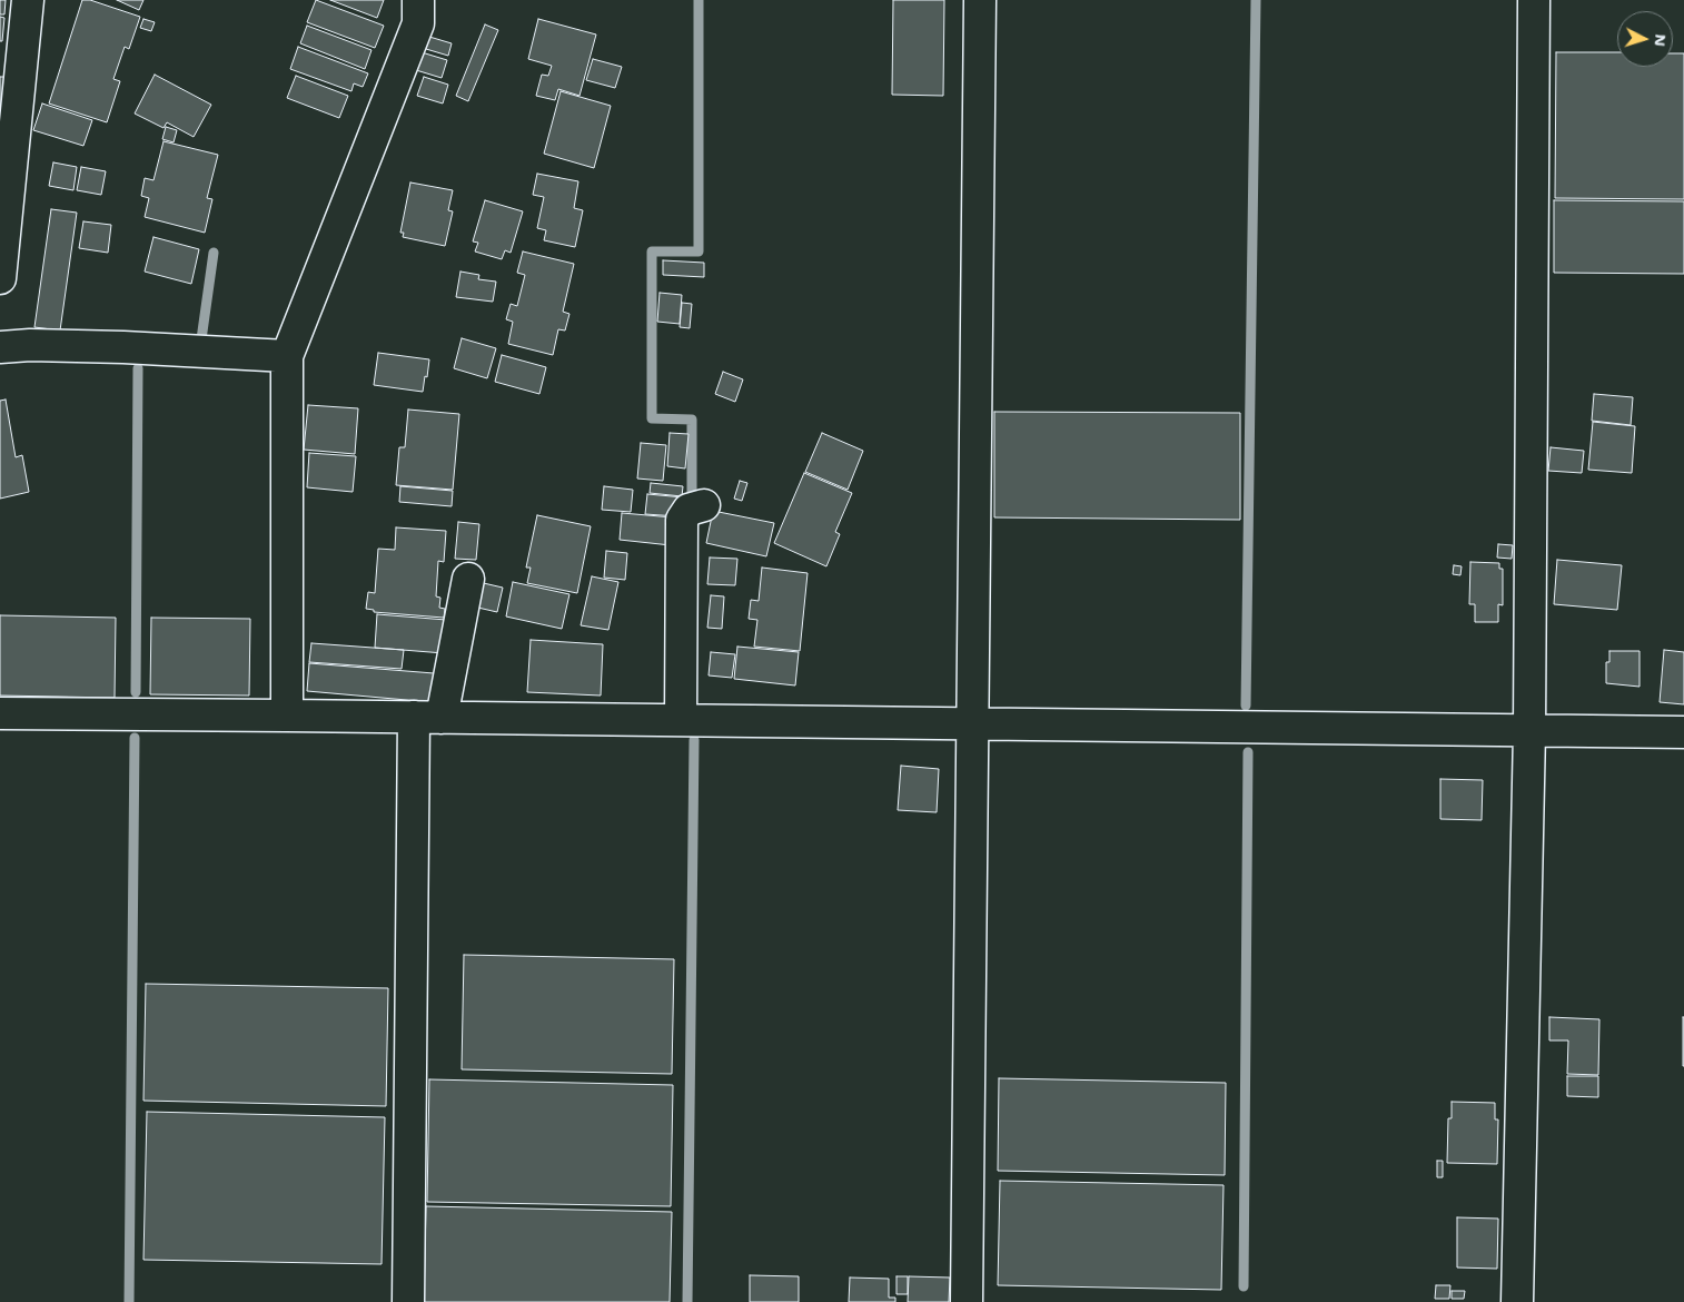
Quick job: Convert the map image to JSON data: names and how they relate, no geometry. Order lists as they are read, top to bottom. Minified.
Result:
{"north":"right"}
